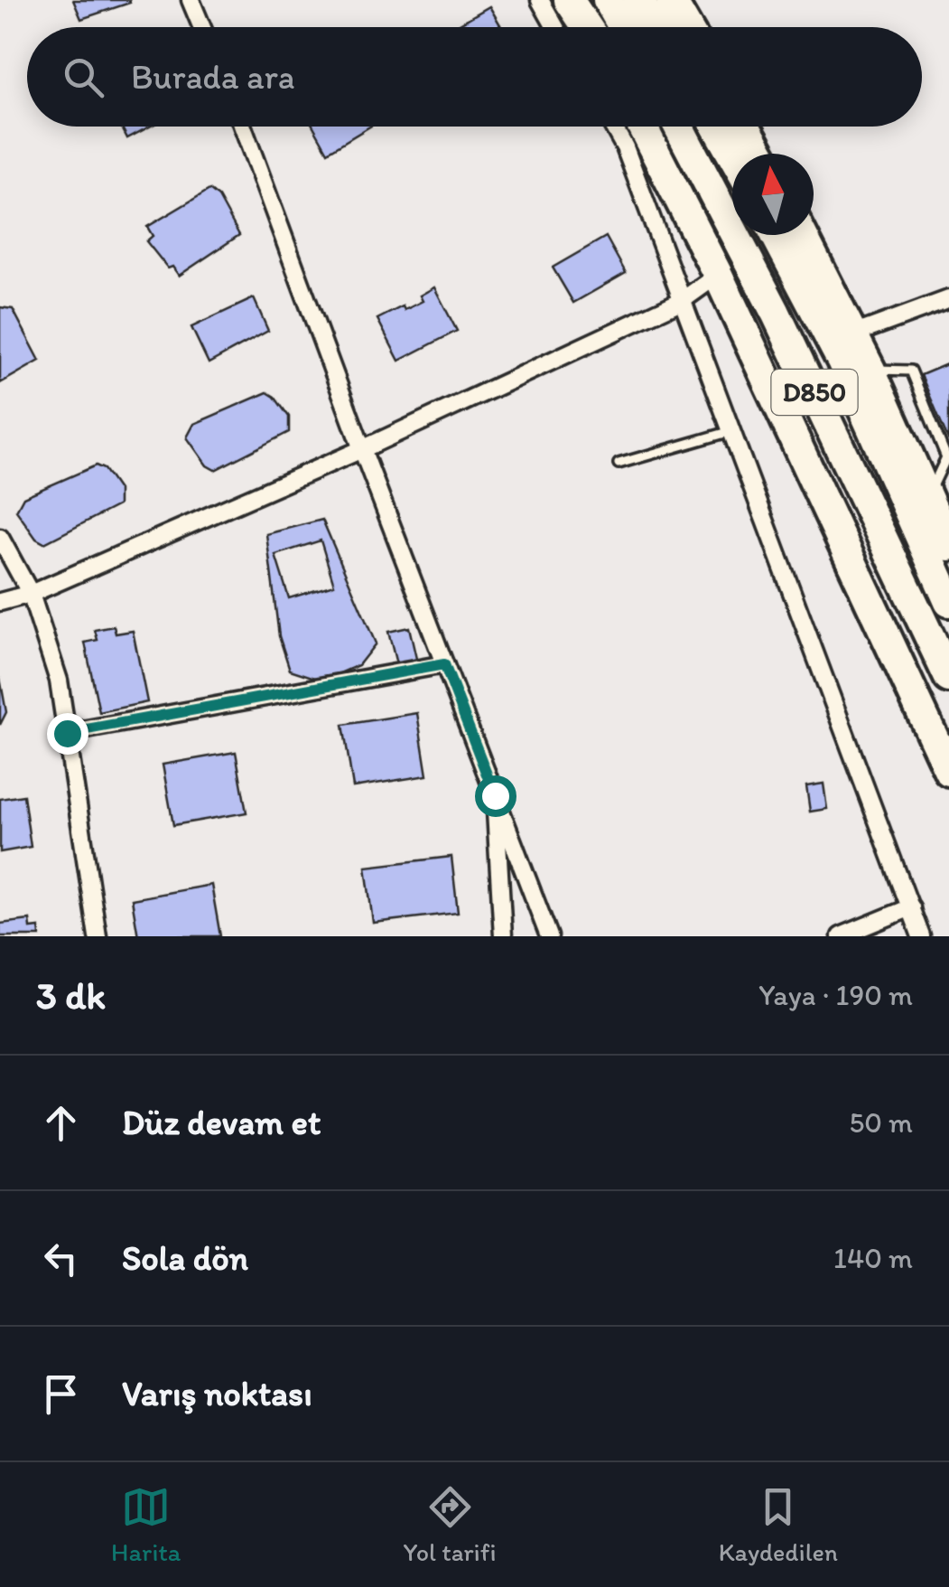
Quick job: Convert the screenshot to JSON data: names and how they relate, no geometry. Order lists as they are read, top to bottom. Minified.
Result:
{"streets":{"highway":["D850"]},"north":"top","page":{"search":"Burada ara","heading":["3 dk","Yaya · 190 m"],"list":[["Düz devam et","50 m"],["Sola dön","140 m"],"Varış noktası"],"nav":["Harita","Yol tarifi","Kaydedilen"]}}
